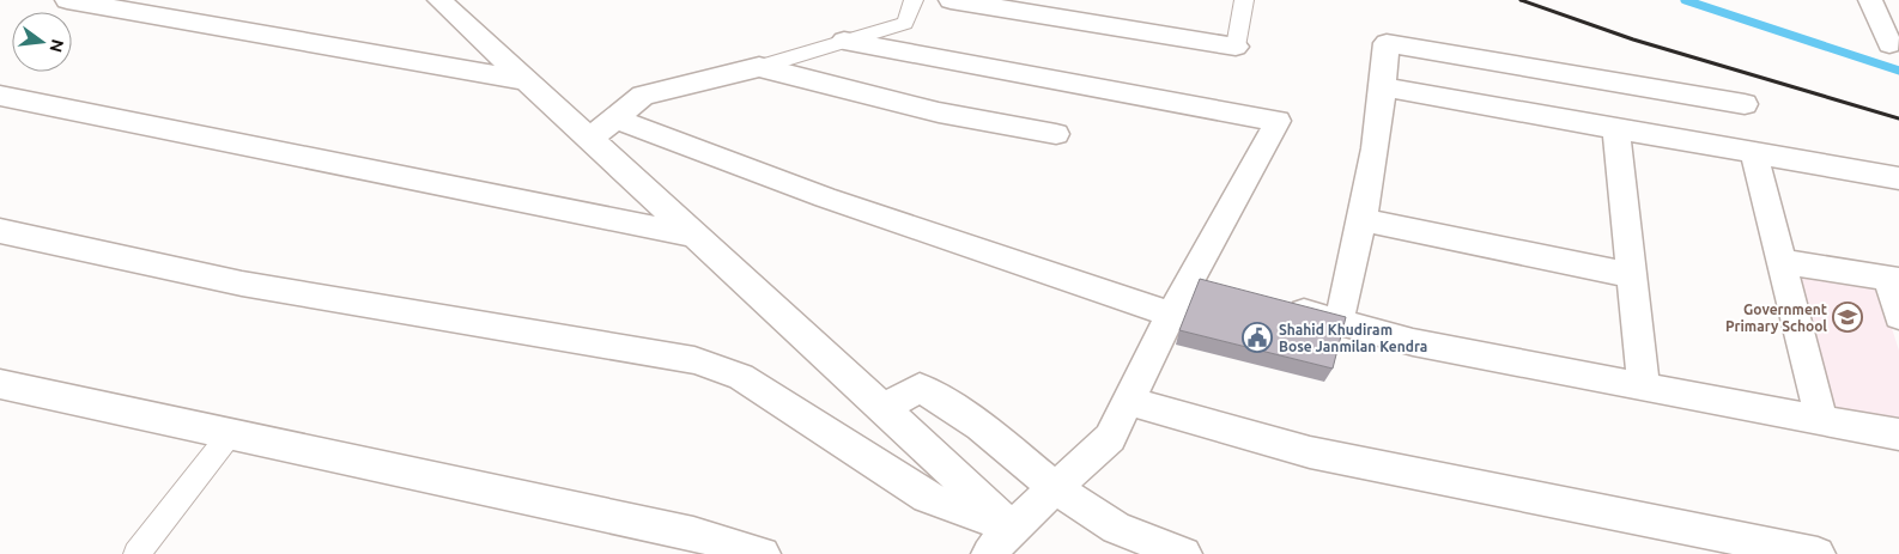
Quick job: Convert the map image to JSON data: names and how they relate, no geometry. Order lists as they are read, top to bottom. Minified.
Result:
{"places":{"school or university":["Government Primary School"],"public building":["Shahid Khudiram Bose Janmilan Kendra"]},"north":"right"}
